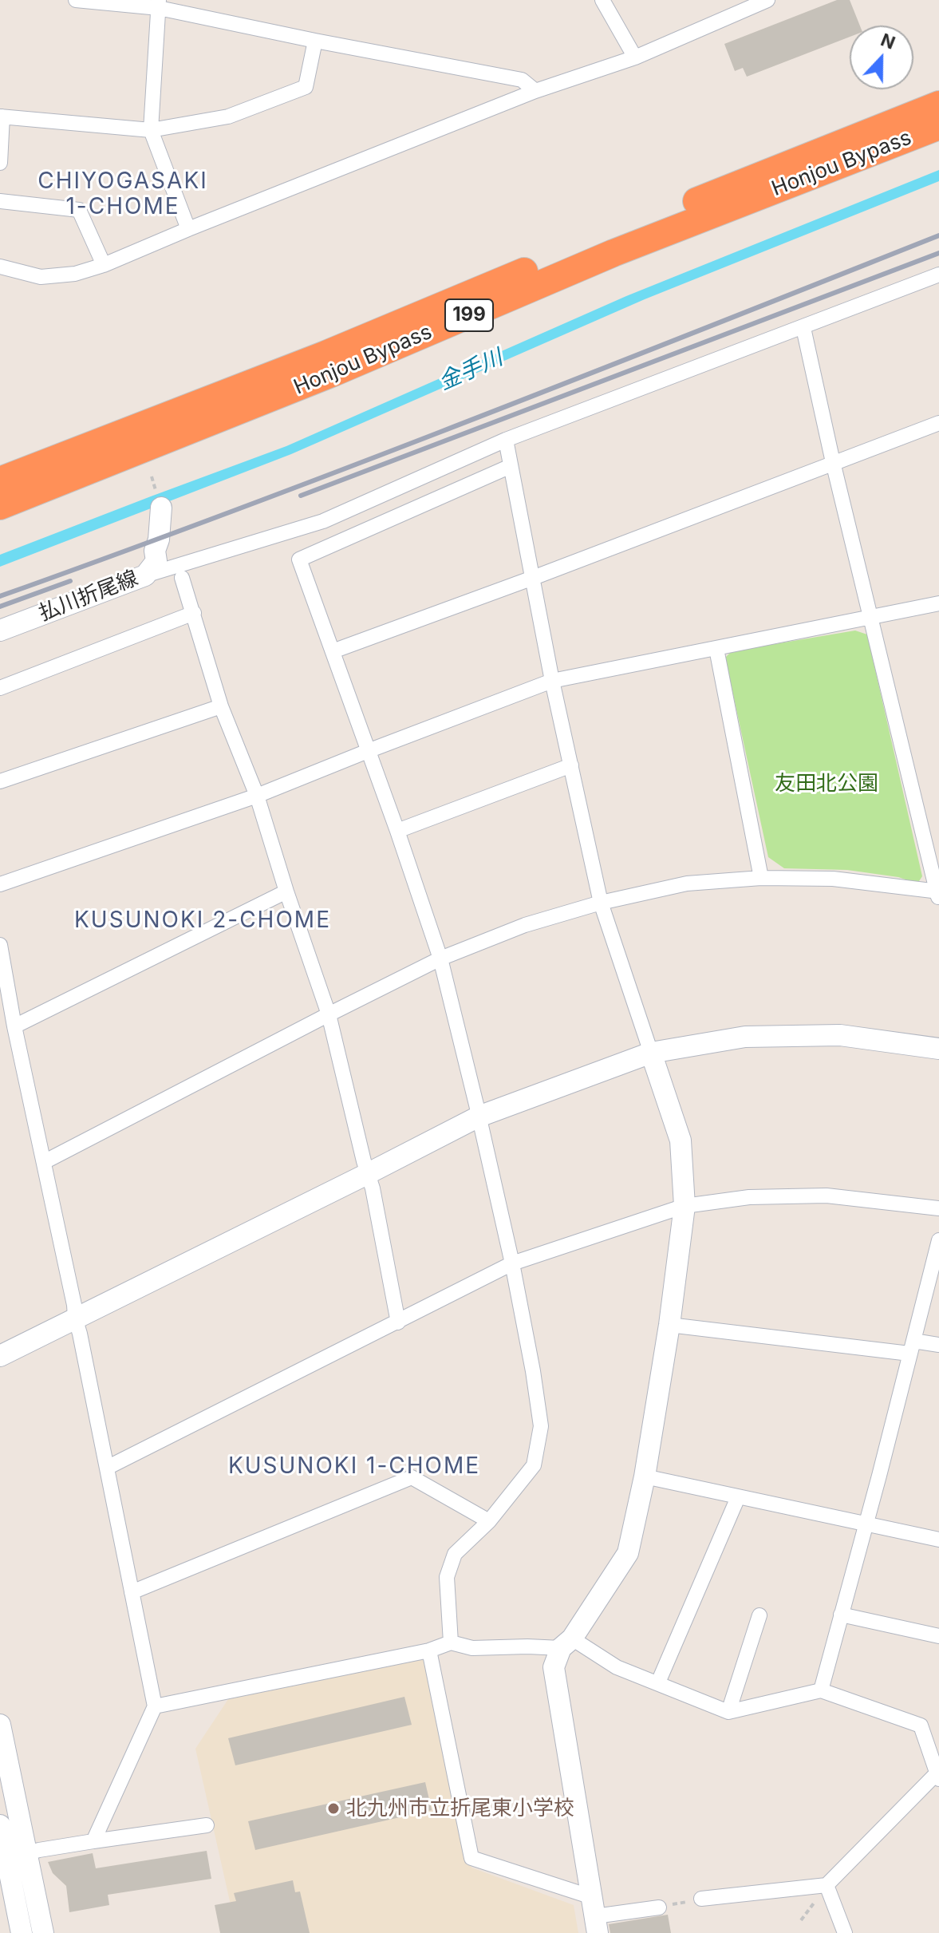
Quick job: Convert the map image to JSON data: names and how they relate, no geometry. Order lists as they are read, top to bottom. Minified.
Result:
{"streets":{"highway":["Honjou Bypass","199"],"street":["払川折尾線"]},"districts":["CHIYOGASAKI 1-CHOME","KUSUNOKI 2-CHOME","KUSUNOKI 1-CHOME"],"water":["金手川"],"parks":["友田北公園"],"places":["北九州市立折尾東小学校"],"north":"top"}
